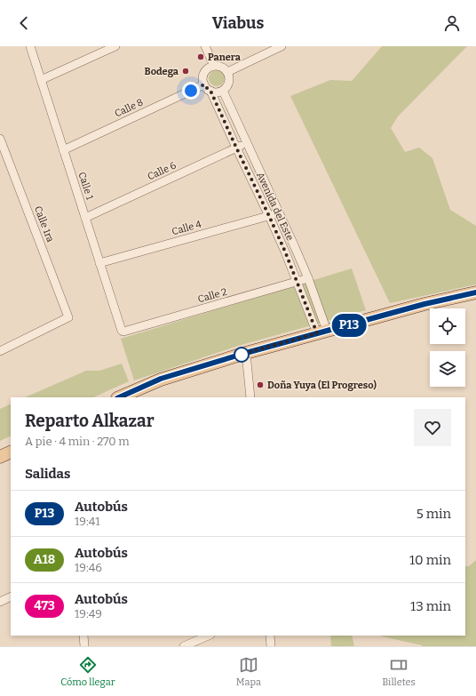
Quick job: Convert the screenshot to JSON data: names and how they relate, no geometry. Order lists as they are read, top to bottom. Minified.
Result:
{"streets":{"street":["Calle 8","Calle 6","Calle 1","Avenida del Este","Calle 1ra","Calle 4","Calle 2"]},"crossings":[["Calle 8","Calle 1"],["Calle 8","Avenida del Este"],["Calle 6","Calle 1"],["Calle 6","Avenida del Este"],["Calle 1","Calle 4"],["Calle 1","Calle 2"],["Avenida del Este","Calle 4"],["Avenida del Este","Calle 2"]],"places":["Panera","Bodega","Doña Yuya (El Progreso)"],"lines":["bus line P13"],"page":{"header":"Viabus","on_map":"P13","heading":[["Reparto Alkazar","A pie · 4 min · 270 m"],"Salidas"],"list":[{"mark":"P13","name":"Autobús","note":"19:41","value":"5 min"},{"mark":"A18","name":"Autobús","note":"19:46","value":"10 min"},{"mark":"473","name":"Autobús","note":"19:49","value":"13 min"}],"tabs":["Cómo llegar","Mapa","Billetes"]}}
